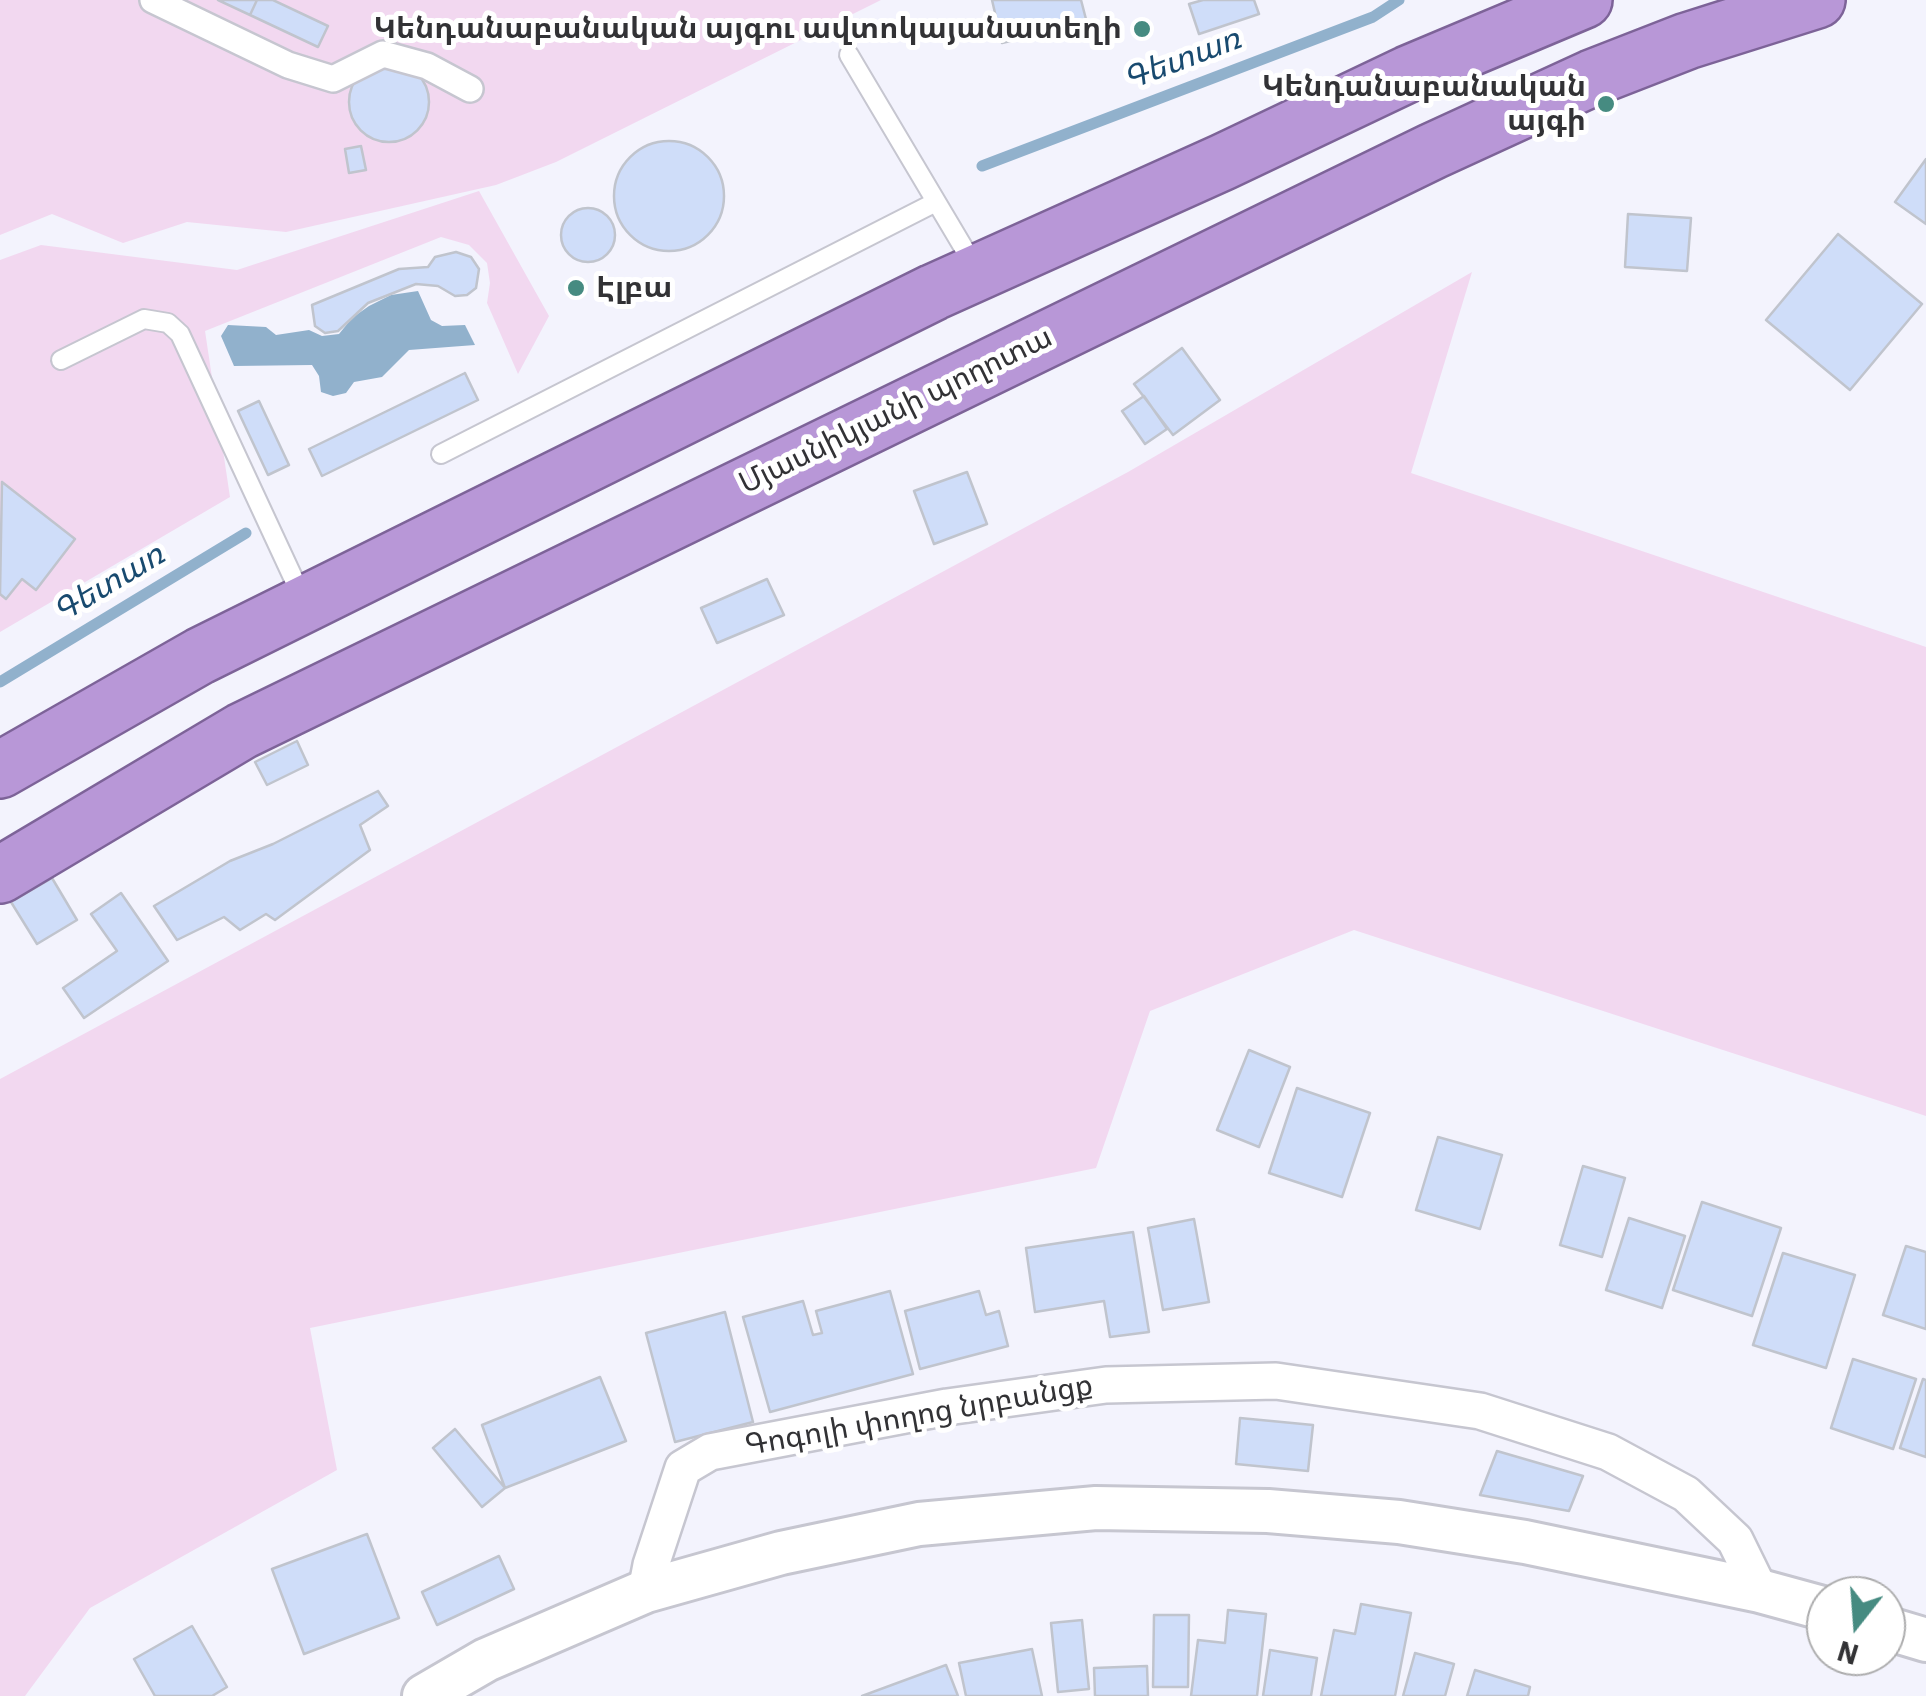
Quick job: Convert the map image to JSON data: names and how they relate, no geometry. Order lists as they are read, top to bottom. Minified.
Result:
{"streets":{"highway":["Մյասնիկյանի պողոտա"],"street":["Գոգոլի փողոց նրբանցք"]},"water":["Գետառ"],"places":["Կենդանաբանական այգու ավտոկայանատեղի","Կենդանաբանական այգի","Էլբա"],"north":"bottom"}
